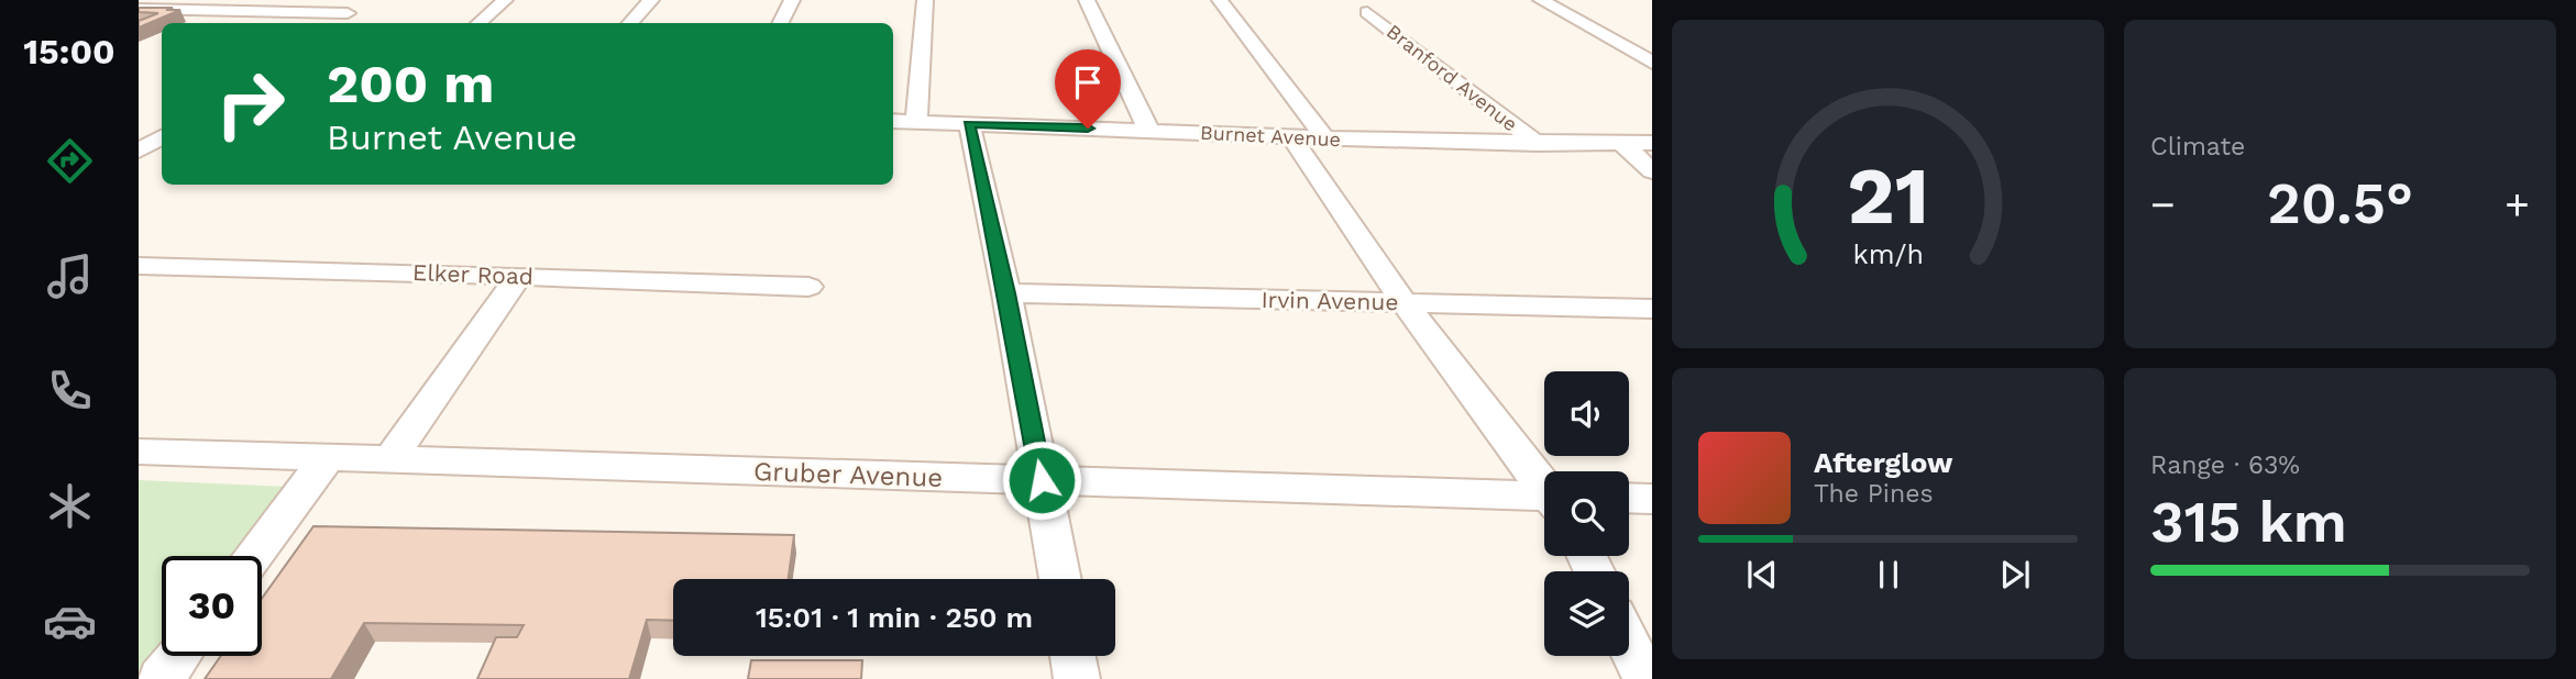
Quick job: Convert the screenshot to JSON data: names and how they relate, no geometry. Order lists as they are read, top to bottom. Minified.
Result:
{"streets":{"street":["Branford Avenue","Burnet Avenue","Elker Road","Irvin Avenue","Gruber Avenue"]},"crossings":[["Branford Avenue","Burnet Avenue"]],"page":{"tabs":"15:00","tile":["Climate",["Range · 63%","315 km"]],"turn":["200 m","Burnet Avenue"],"heat":["−","20.5°","+"],"song":["Afterglow","The Pines"],"limit":"30","trip":"15:01 · 1 min · 250 m","gauge":["21","km/h"]}}
